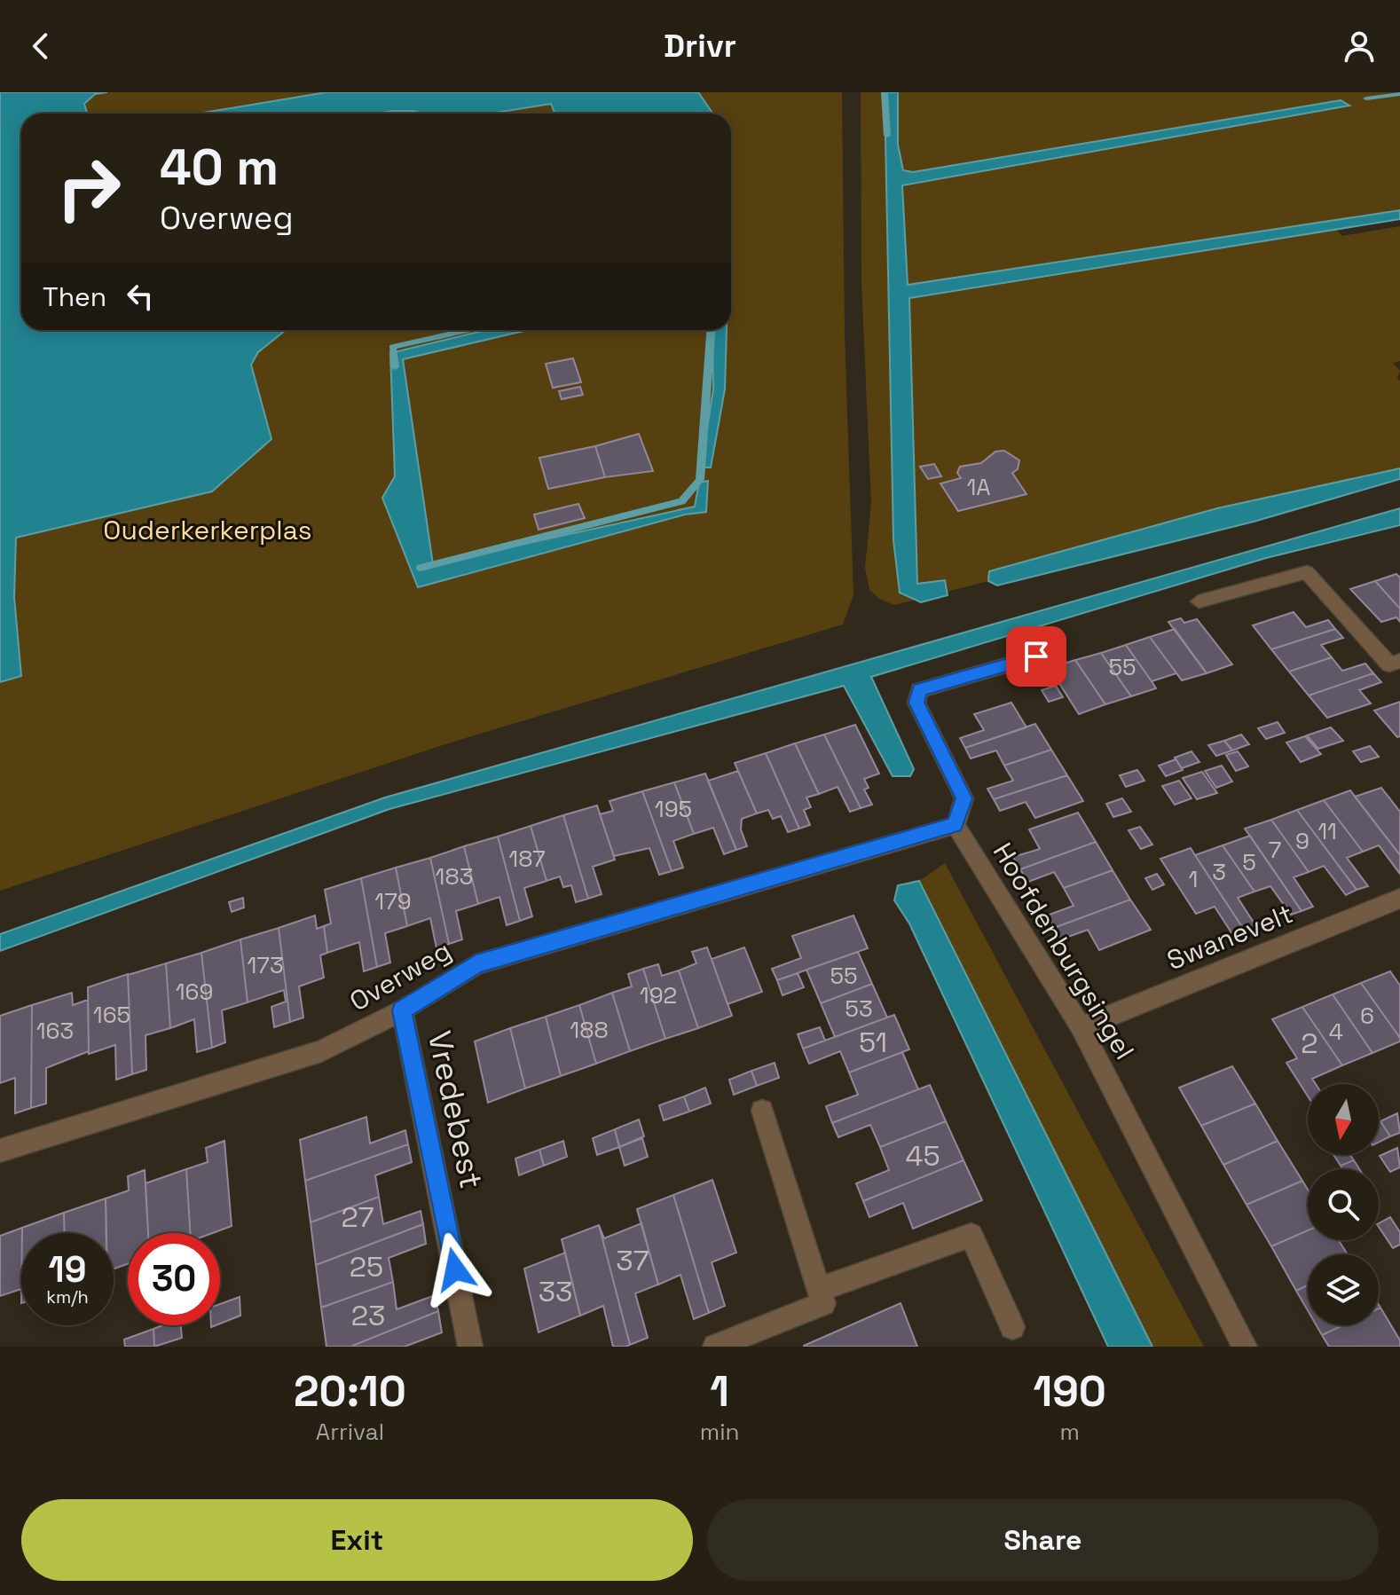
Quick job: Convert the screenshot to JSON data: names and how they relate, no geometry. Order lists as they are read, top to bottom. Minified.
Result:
{"streets":{"street":["Swanevelt","Hoofdenburgsingel","Overweg","Vredebest"]},"crossings":[["Swanevelt","Hoofdenburgsingel"],["Hoofdenburgsingel","Overweg"],["Overweg","Vredebest"]],"parks":["Ouderkerkerplas"],"house_numbers":["1A","55","195","11","9","7","187","5","3","183","1","179","173","55","169","192","53","165","6","188","163","4","51","2","45","27","37","25","33","23"],"north":"bottom","page":{"header":"Drivr","turn":["40 m","Overweg"],"then":"Then","speed":"19 km/h","limit":"30","eta":["20:10","Arrival","1","min","190","m"],"buttons":["Exit","Share"]}}
